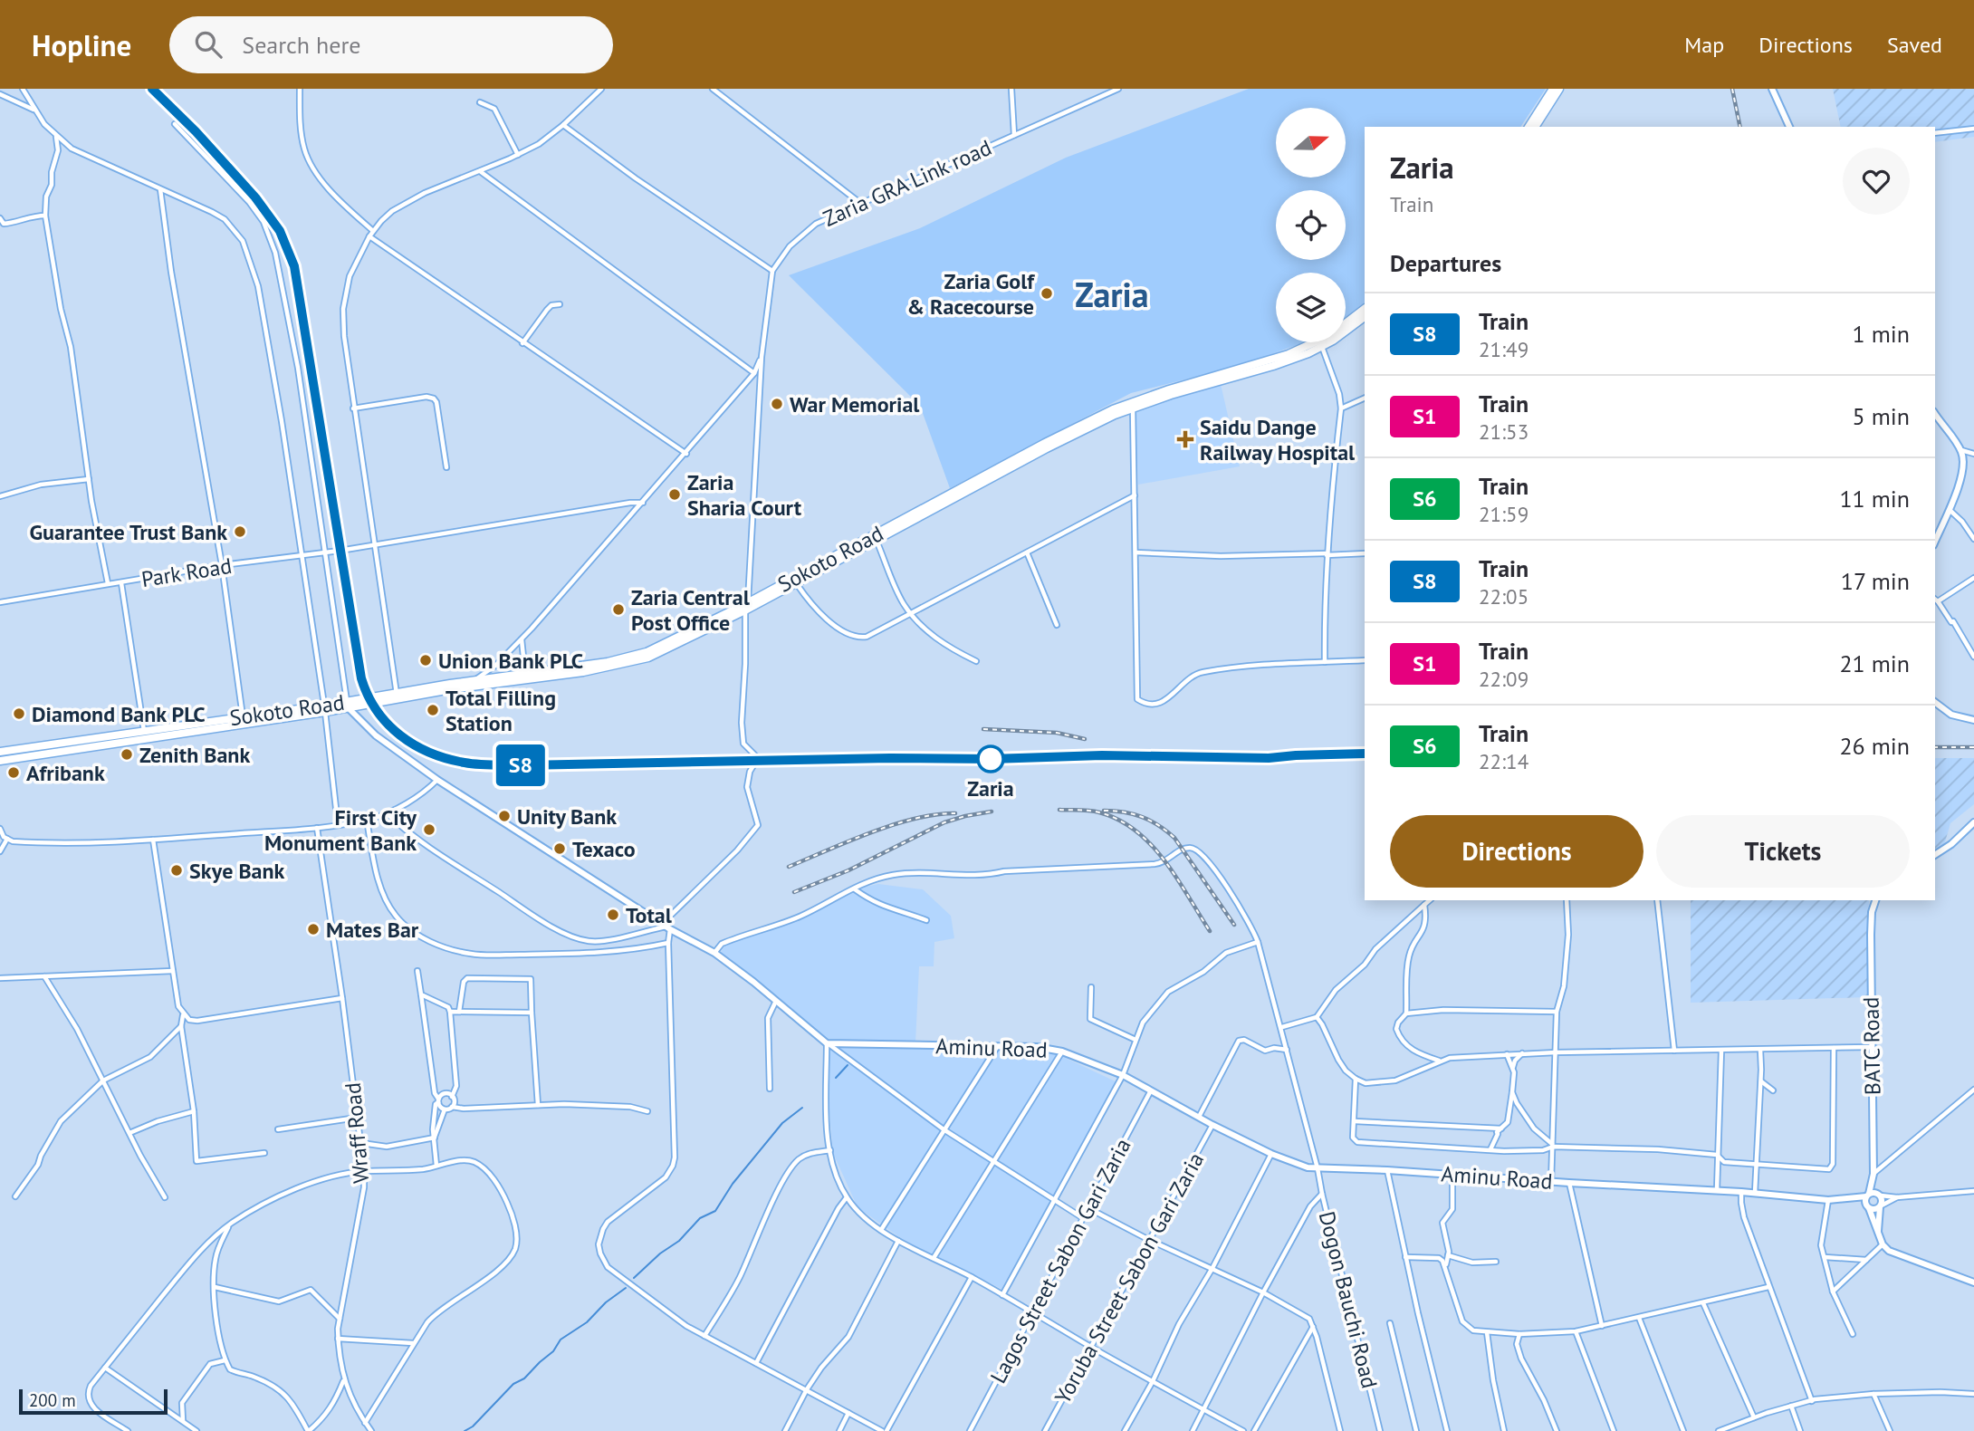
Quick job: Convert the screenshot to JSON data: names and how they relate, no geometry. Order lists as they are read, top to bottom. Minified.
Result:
{"streets":{"main road":["Sokoto Road"],"street":["Zaria GRA Link road","Park Road","BATC Road","Aminu Road","Wraff Road","Lagos Street Sabon Gari Zaria","Yoruba Street Sabon Gari Zaria","Dogon Bauchi Road"]},"crossings":[["Zaria GRA Link road","Sokoto Road"],["BATC Road","Aminu Road"],["Aminu Road","Lagos Street Sabon Gari Zaria"],["Aminu Road","Yoruba Street Sabon Gari Zaria"],["Aminu Road","Dogon Bauchi Road"]],"districts":["Zaria"],"places":{"other":["Zaria Golf & Racecourse","War Memorial","Zaria Sharia Court","Guarantee Trust Bank","Zaria Central Post Office","Union Bank PLC","Total Filling Station","Diamond Bank PLC","Zenith Bank","Zaria","Afribank","Unity Bank","First City Monument Bank","Texaco","Skye Bank","Total","Mates Bar"],"health":["Saidu Dange Railway Hospital"]},"scale_bar":"200 m","north":"right","page":{"header":"Hopline","search":"Search here","nav":["Map","Directions","Saved"],"on_map":"S8","heading":[["Zaria","Train"],"Departures"],"list":[{"mark":"S8","name":"Train","note":"21:49","value":"1 min"},{"mark":"S1","name":"Train","note":"21:53","value":"5 min"},{"mark":"S6","name":"Train","note":"21:59","value":"11 min"},{"mark":"S8","name":"Train","note":"22:05","value":"17 min"},{"mark":"S1","name":"Train","note":"22:09","value":"21 min"},{"mark":"S6","name":"Train","note":"22:14","value":"26 min"}],"buttons":["Directions","Tickets"],"scale":"200 m"}}
